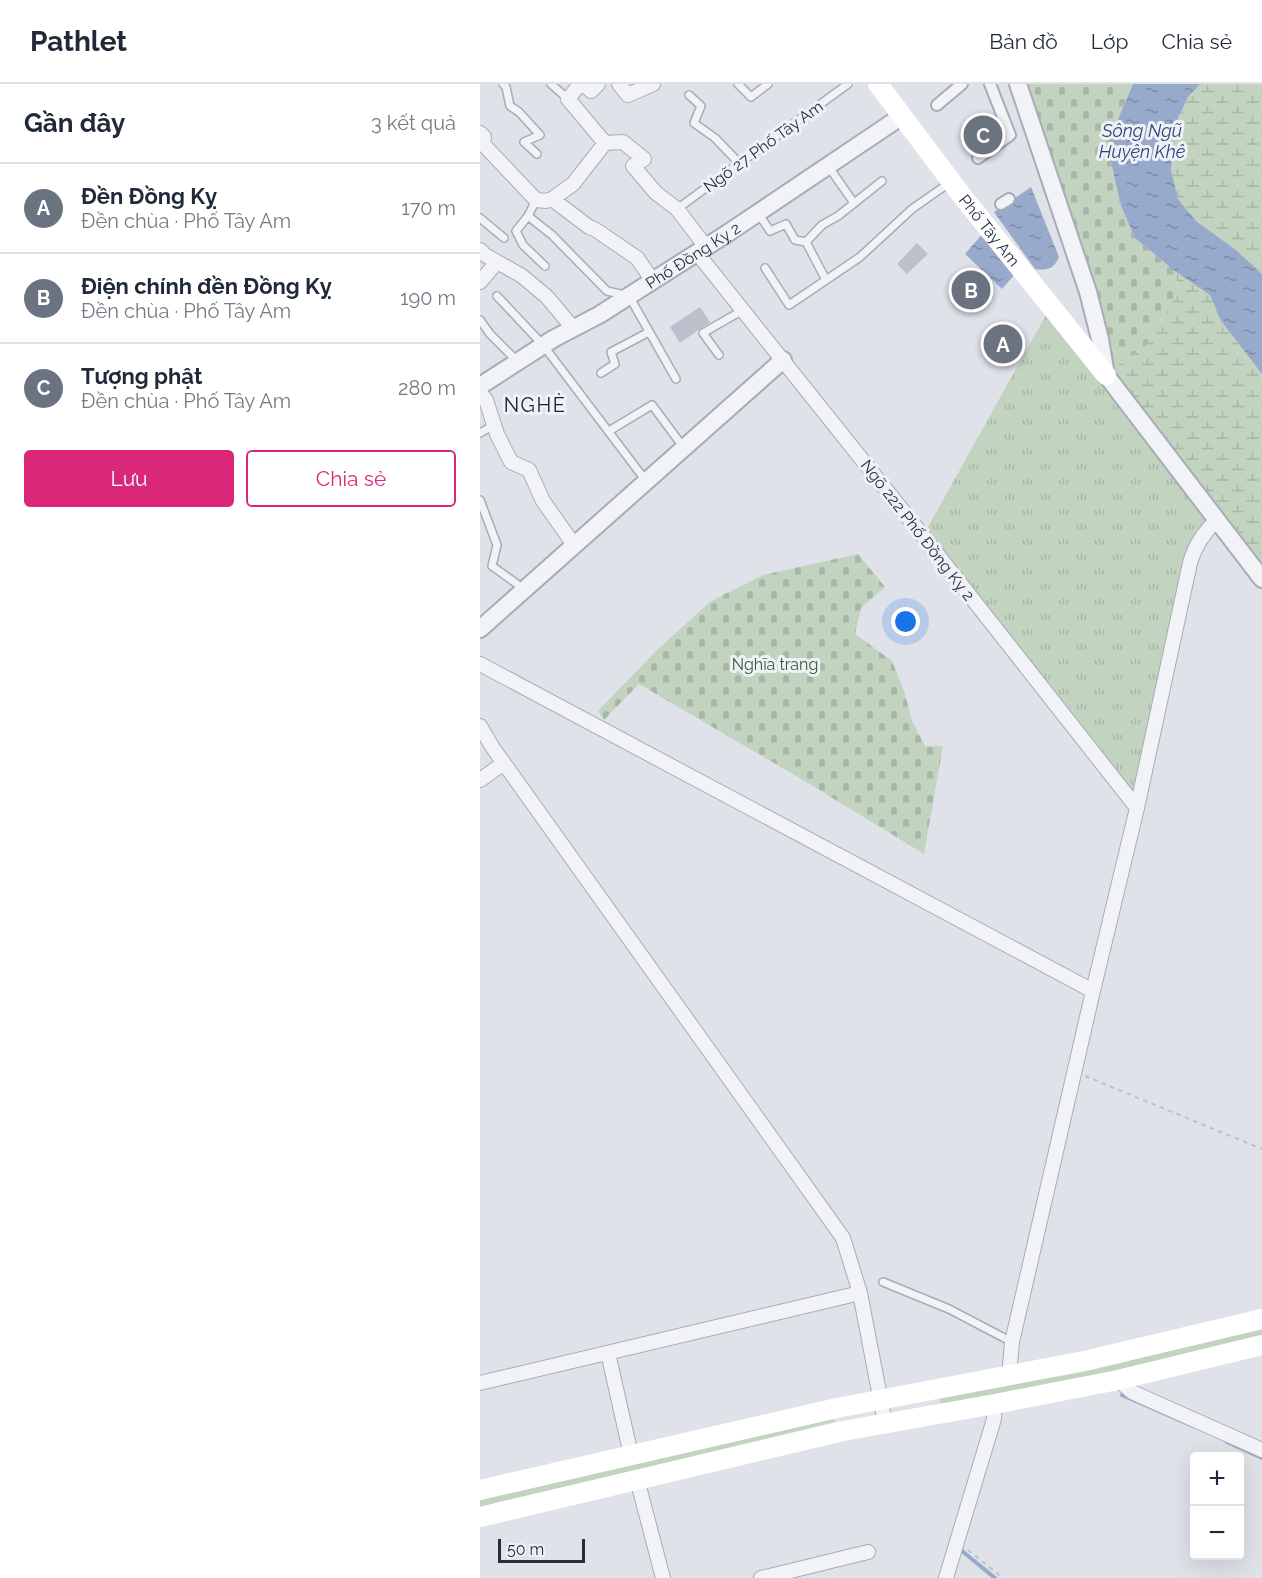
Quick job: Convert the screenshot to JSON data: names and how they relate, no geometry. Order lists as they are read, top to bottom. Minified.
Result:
{"streets":{"main road":["Phố Tây Am"],"street":["Phố Đồng Kỵ 2","Ngõ 222 Phố Đồng Kỵ 2"],"lane":["Ngõ 27 Phố Tây Am"]},"crossings":[["Ngõ 27 Phố Tây Am","Ngõ 222 Phố Đồng Kỵ 2"],["Phố Tây Am","Phố Đồng Kỵ 2"],["Phố Đồng Kỵ 2","Ngõ 222 Phố Đồng Kỵ 2"]],"districts":["NGHÈ"],"water":["Sông Ngũ Huyện Khê"],"parks":["Nghĩa trang"],"scale_bar":"50 m","page":{"header":"Pathlet","nav":["Bản đồ","Lớp","Chia sẻ"],"heading":["Gần đây","3 kết quả"],"pins":["C","B","A"],"list":[{"mark":"A","name":"Đền Đồng Kỵ","note":"Đền chùa · Phố Tây Am","value":"170 m"},{"mark":"B","name":"Điện chính đền Đồng Kỵ","note":"Đền chùa · Phố Tây Am","value":"190 m"},{"mark":"C","name":"Tượng phật","note":"Đền chùa · Phố Tây Am","value":"280 m"}],"buttons":["Lưu","Chia sẻ"],"map_buttons":["+","−"],"scale":"50 m"}}
